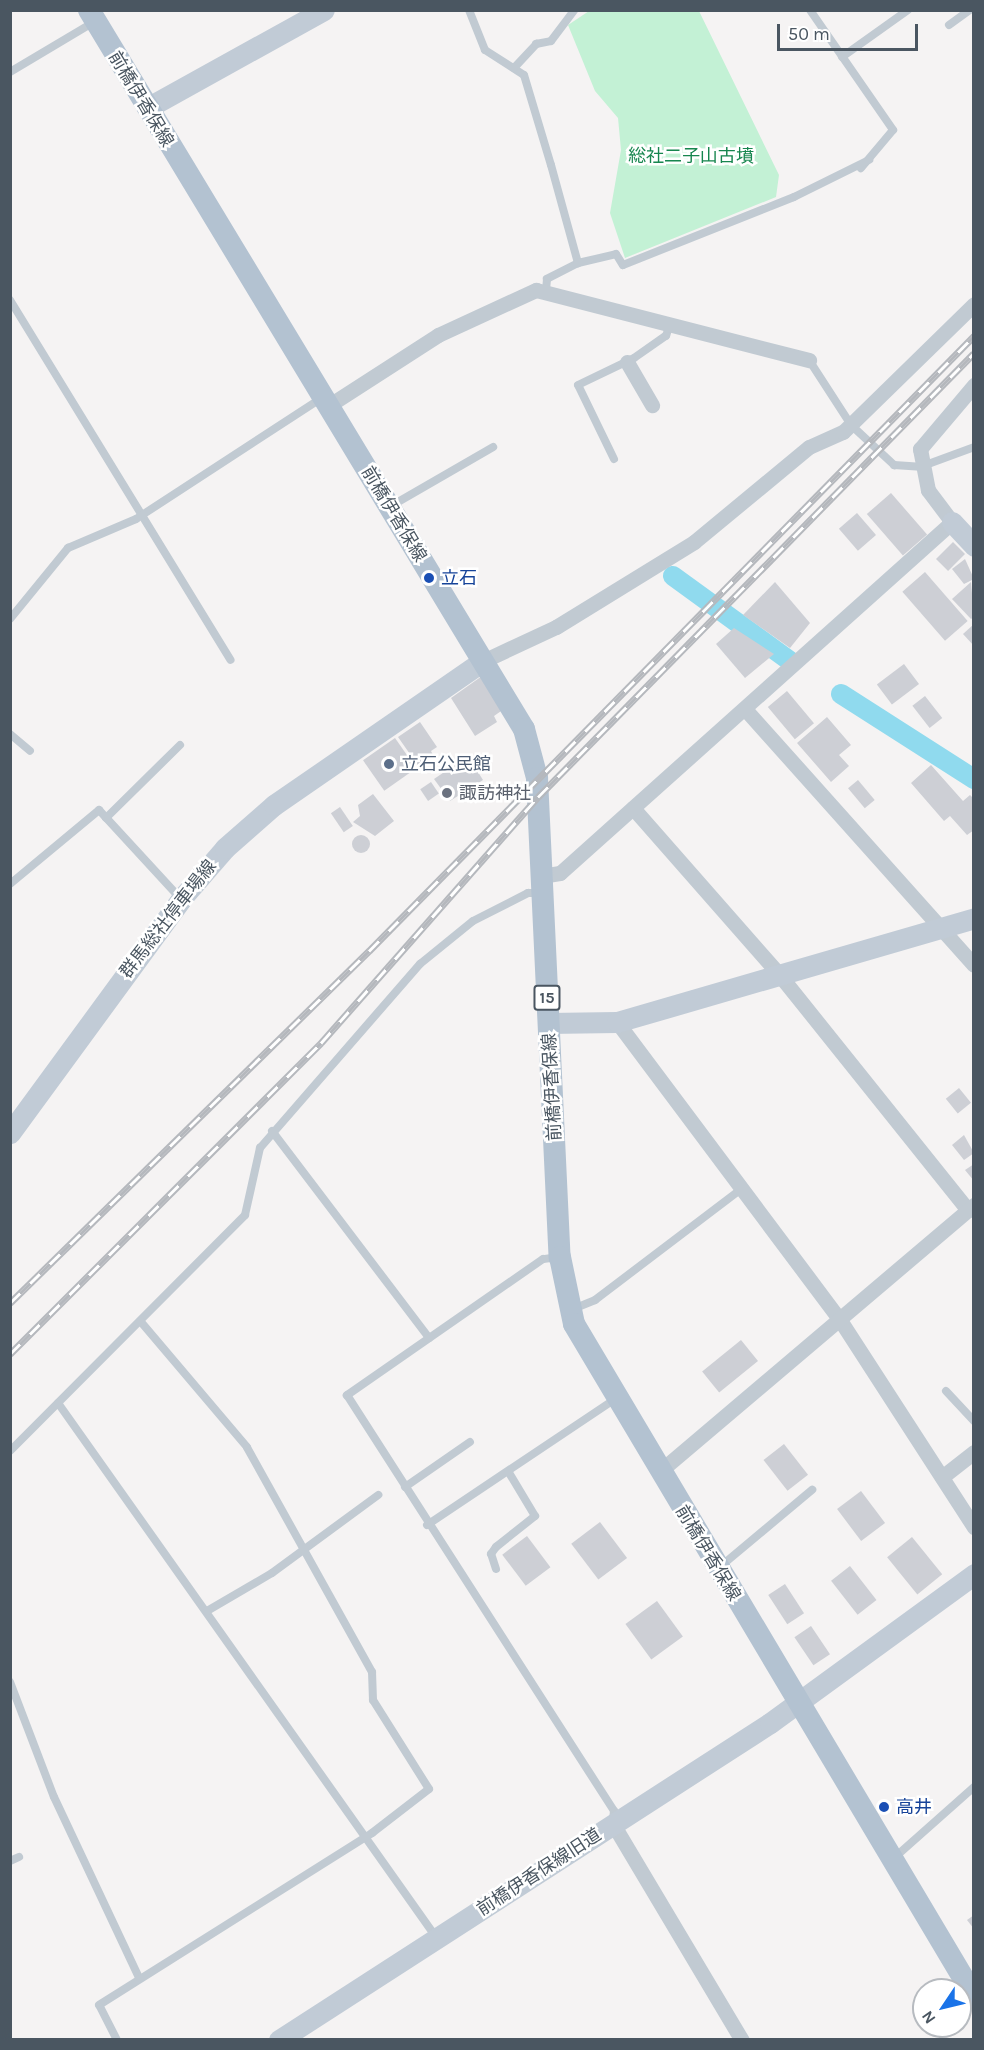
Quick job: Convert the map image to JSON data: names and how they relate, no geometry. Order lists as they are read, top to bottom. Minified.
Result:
{"streets":{"main road":["前橋伊香保線","15"],"street":["群馬総社停車場線","前橋伊香保線旧道"]},"crossings":[["前橋伊香保線","群馬総社停車場線"],["前橋伊香保線","前橋伊香保線旧道"]],"parks":["総社二子山古墳"],"places":["立石","立石公民館","諏訪神社","高井"],"scale_bar":"50 m","north":"bottom left"}
